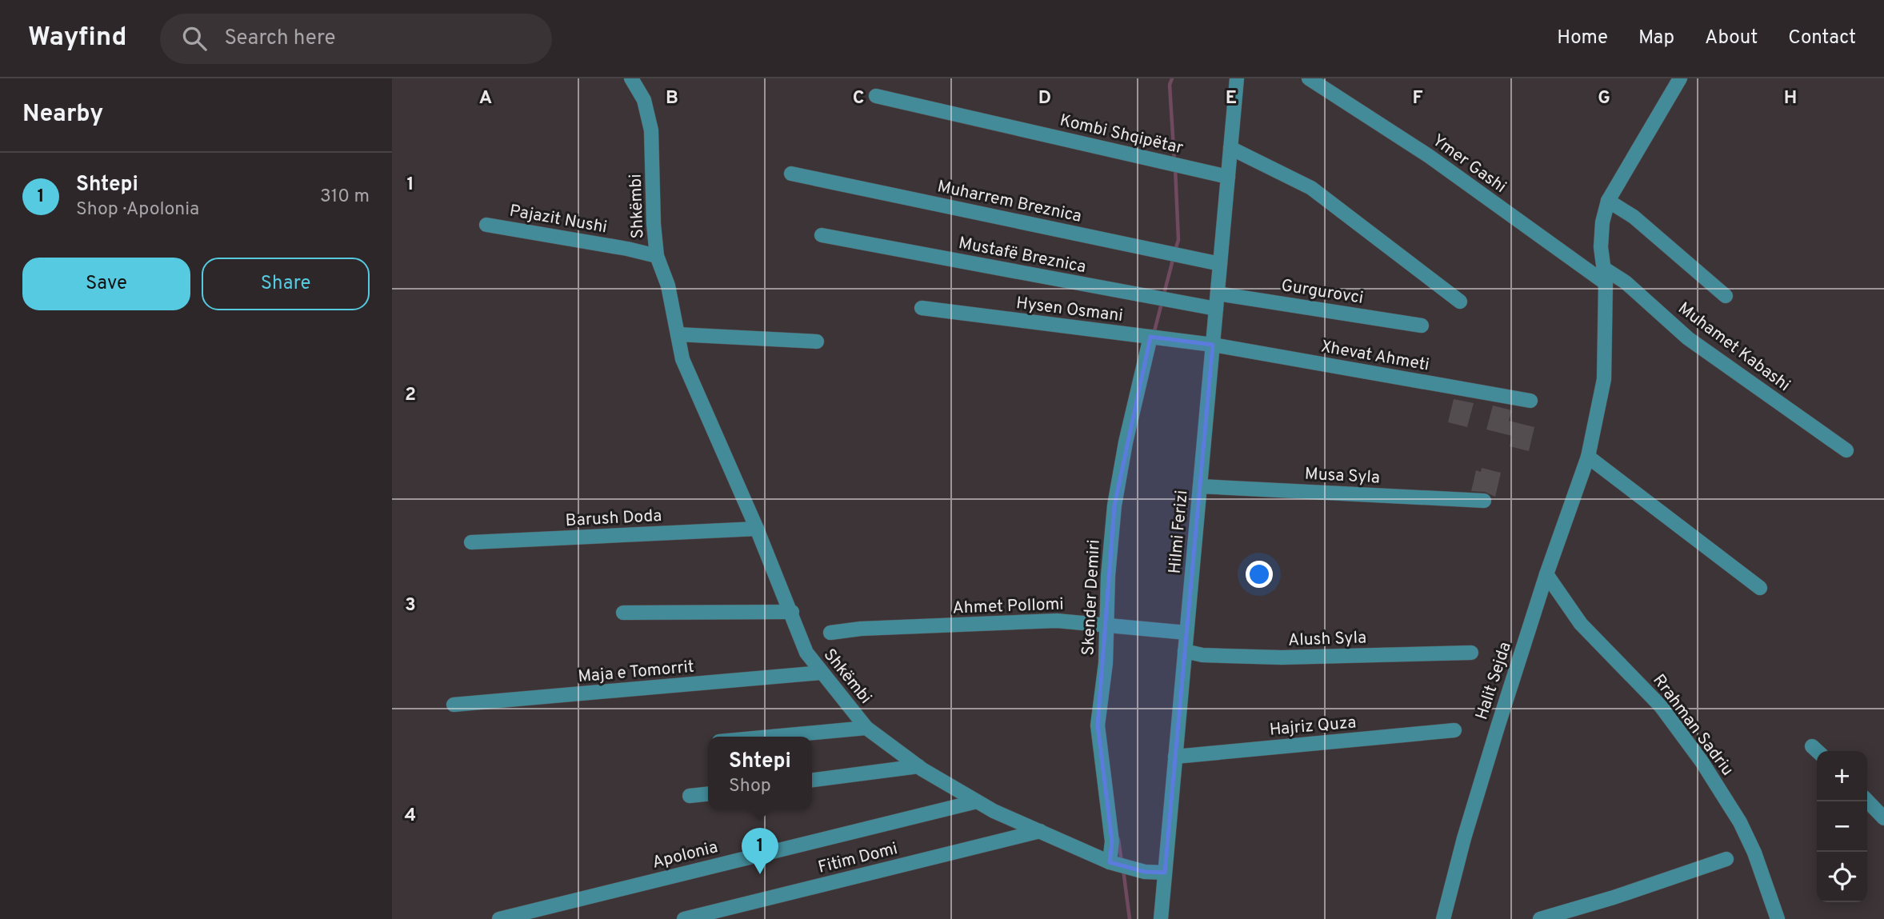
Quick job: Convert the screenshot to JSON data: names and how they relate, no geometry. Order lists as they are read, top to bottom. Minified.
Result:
{"streets":{"street":["Kombi Shqipëtar","Ymer Gashi","Muharrem Breznica","Shkëmbi","Pajazit Nushi","Mustafë Breznica","Gurgurovci","Hysen Osmani","Muhamet Kabashi","Xhevat Ahmeti","Musa Syla","Barush Doda","Hilmi Ferizi","Skender Demiri","Ahmet Pollomi","Alush Syla","Maja e Tomorrit","Halit Sejda","Rrahman Sadriu","Hajriz Quza","Apolonia","Fitim Domi"]},"crossings":[["Kombi Shqipëtar","Hilmi Ferizi"],["Ymer Gashi","Halit Sejda"],["Muharrem Breznica","Hilmi Ferizi"],["Shkëmbi","Pajazit Nushi"],["Shkëmbi","Barush Doda"],["Shkëmbi","Hilmi Ferizi"],["Shkëmbi","Skender Demiri"],["Shkëmbi","Maja e Tomorrit"],["Shkëmbi","Apolonia"],["Shkëmbi","Fitim Domi"],["Mustafë Breznica","Hilmi Ferizi"],["Gurgurovci","Hilmi Ferizi"],["Hysen Osmani","Xhevat Ahmeti"],["Hysen Osmani","Hilmi Ferizi"],["Hysen Osmani","Skender Demiri"],["Xhevat Ahmeti","Hilmi Ferizi"],["Musa Syla","Hilmi Ferizi"],["Hilmi Ferizi","Ahmet Pollomi"],["Hilmi Ferizi","Alush Syla"],["Hilmi Ferizi","Hajriz Quza"],["Skender Demiri","Ahmet Pollomi"],["Halit Sejda","Rrahman Sadriu"]],"page":{"header":"Wayfind","search":"Search here","nav":["Home","Map","About","Contact"],"heading":"Nearby","list":[{"mark":"1","name":"Shtepi","note":"Shop · Apolonia","value":"310 m"}],"buttons":["Save","Share"],"popup":["Shtepi","Shop"],"map_buttons":["+","−"],"pins":"1"},"grid":{"columns":["A","B","C","D","E","F","G","H"],"rows":["1","2","3","4"]}}
